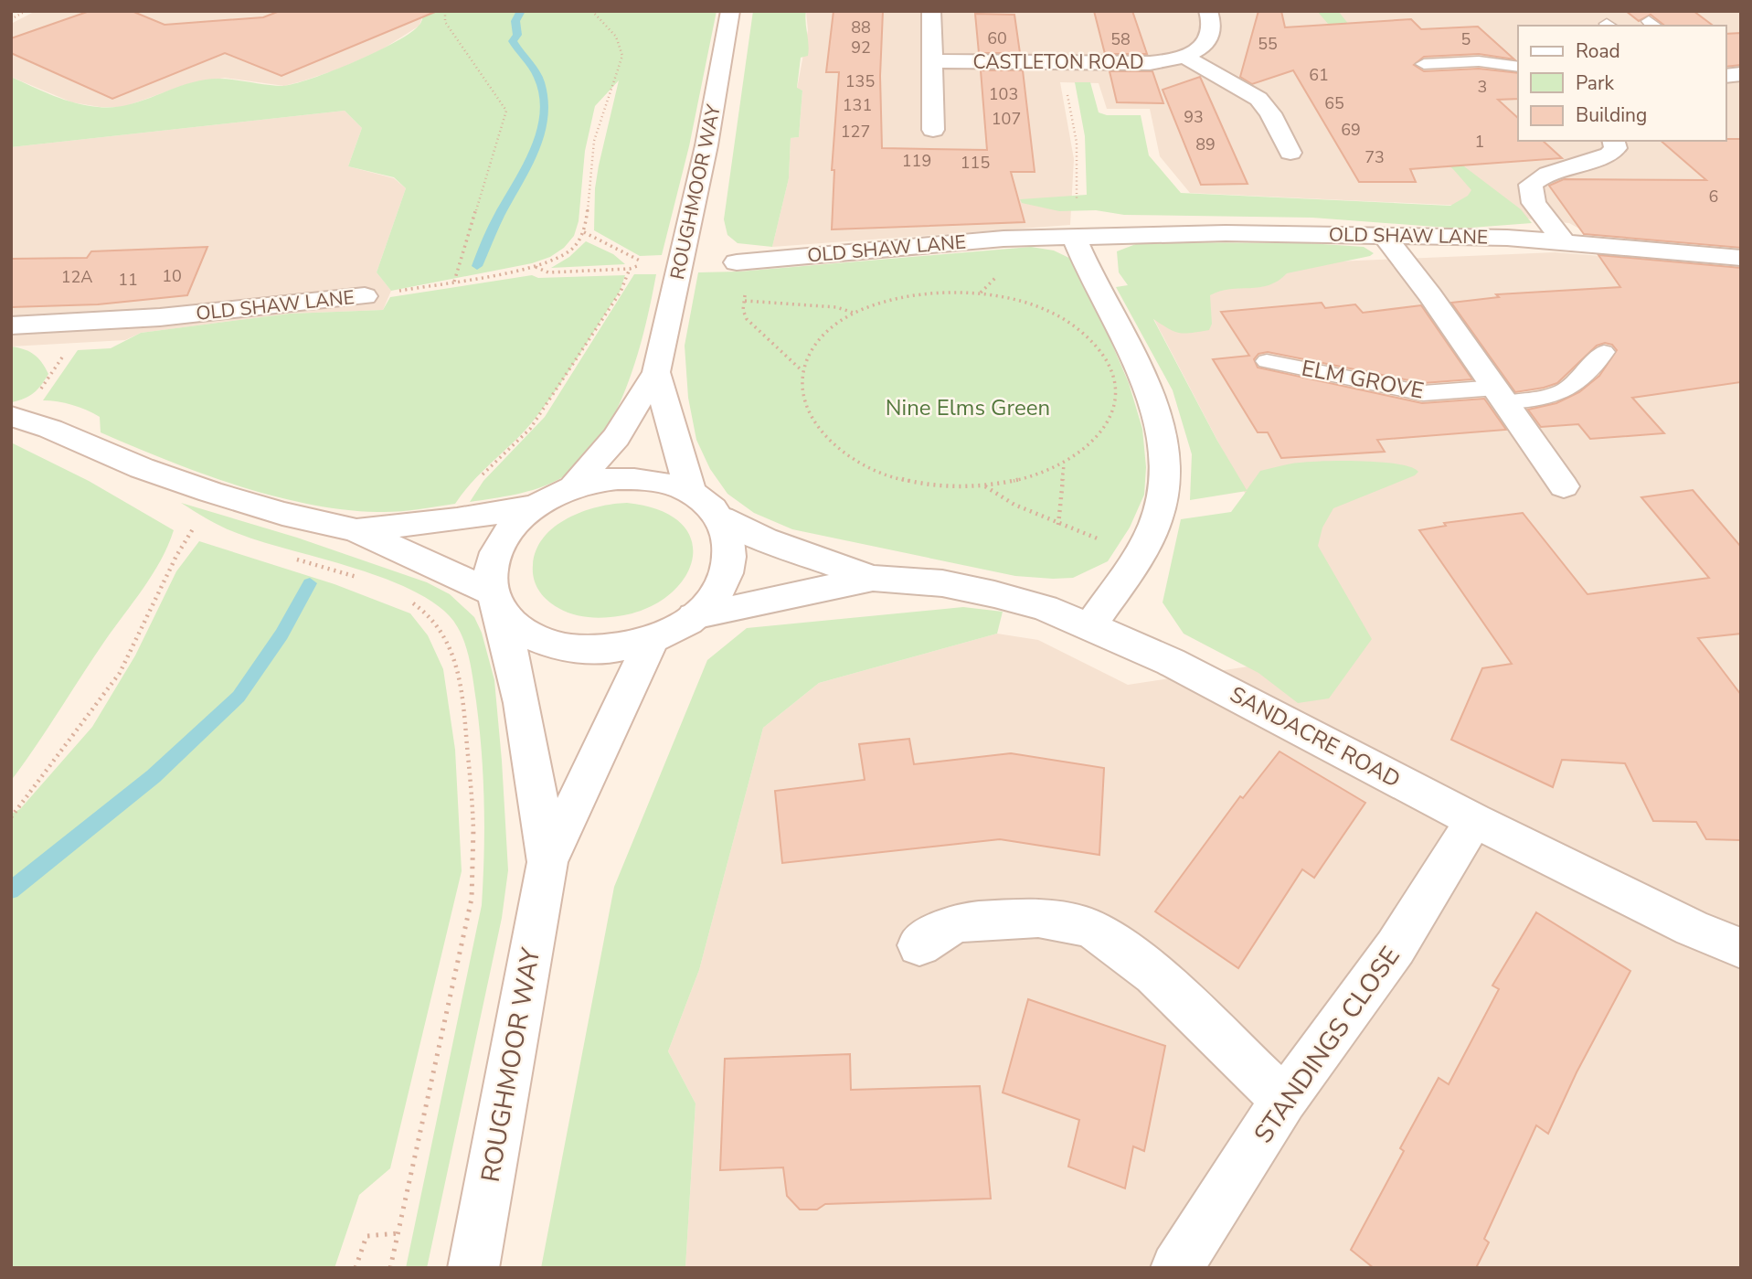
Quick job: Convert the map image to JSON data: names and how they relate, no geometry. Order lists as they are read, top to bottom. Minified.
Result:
{"streets":{"street":["CASTLETON ROAD","ROUGHMOOR WAY","OLD SHAW LANE","SANDACRE ROAD","STANDINGS CLOSE"],"lane":["ELM GROVE"]},"crossings":[["ROUGHMOOR WAY","SANDACRE ROAD"],["SANDACRE ROAD","STANDINGS CLOSE"]],"parks":["Nine Elms Green"],"house_numbers":["88","60","58","5","55","92","61","135","3","103","65","131","93","107","69","127","1","89","73","119","115","6","10","12A","11"],"legend":["Road","Park","Building"]}
